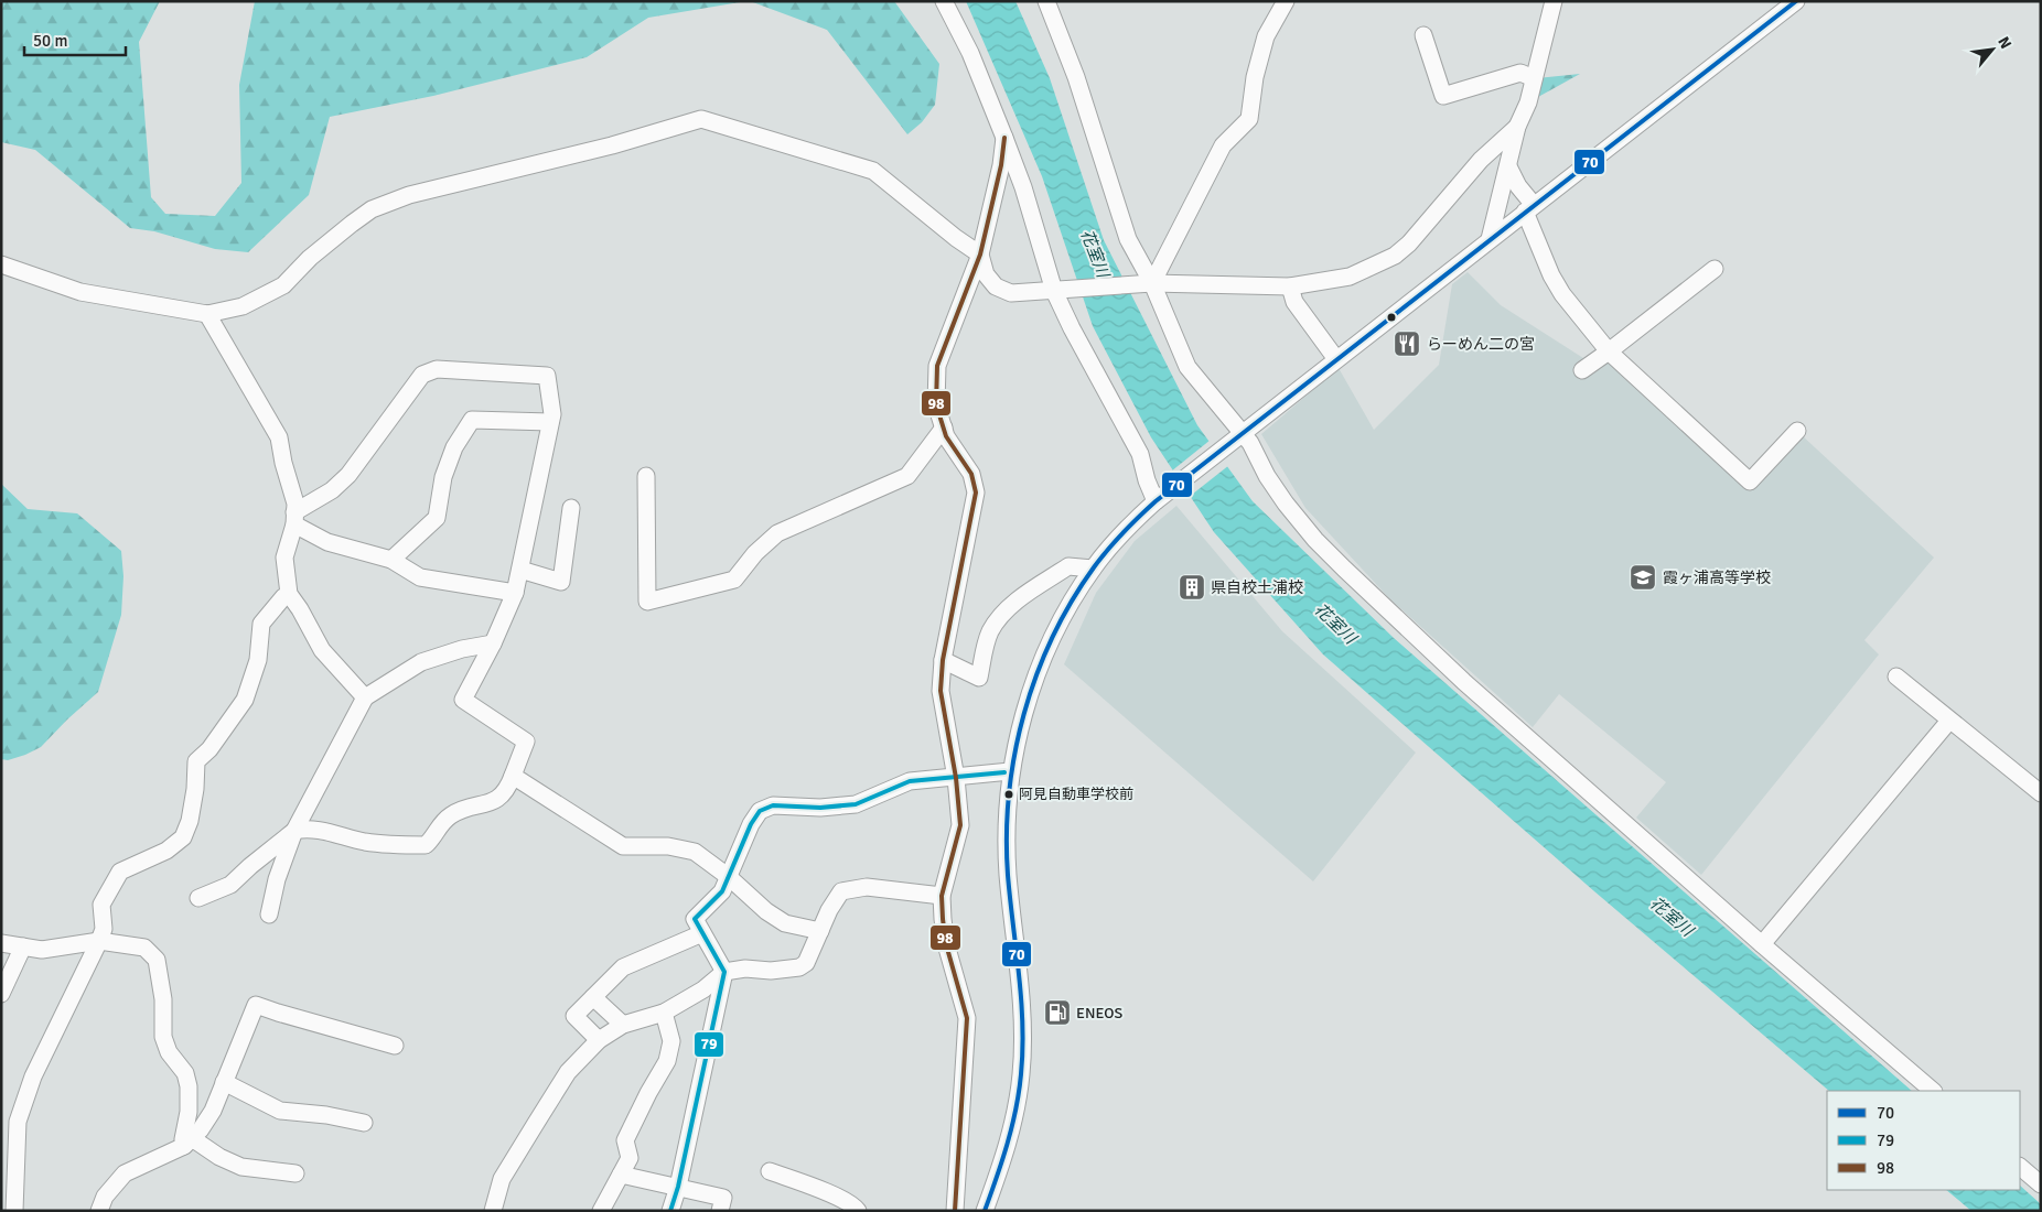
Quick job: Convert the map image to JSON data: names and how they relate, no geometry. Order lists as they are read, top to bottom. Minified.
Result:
{"water":["花室川"],"places":{"restaurant":["らーめん二の宮"],"school or university":["霞ヶ浦高等学校"],"building":["県自校土浦校"],"other":["阿見自動車学校前"],"fuel station":["ENEOS"]},"lines":["transit line 70","transit line 98","transit line 79"],"legend":["70","79","98"],"scale_bar":"50 m","north":"top right"}
